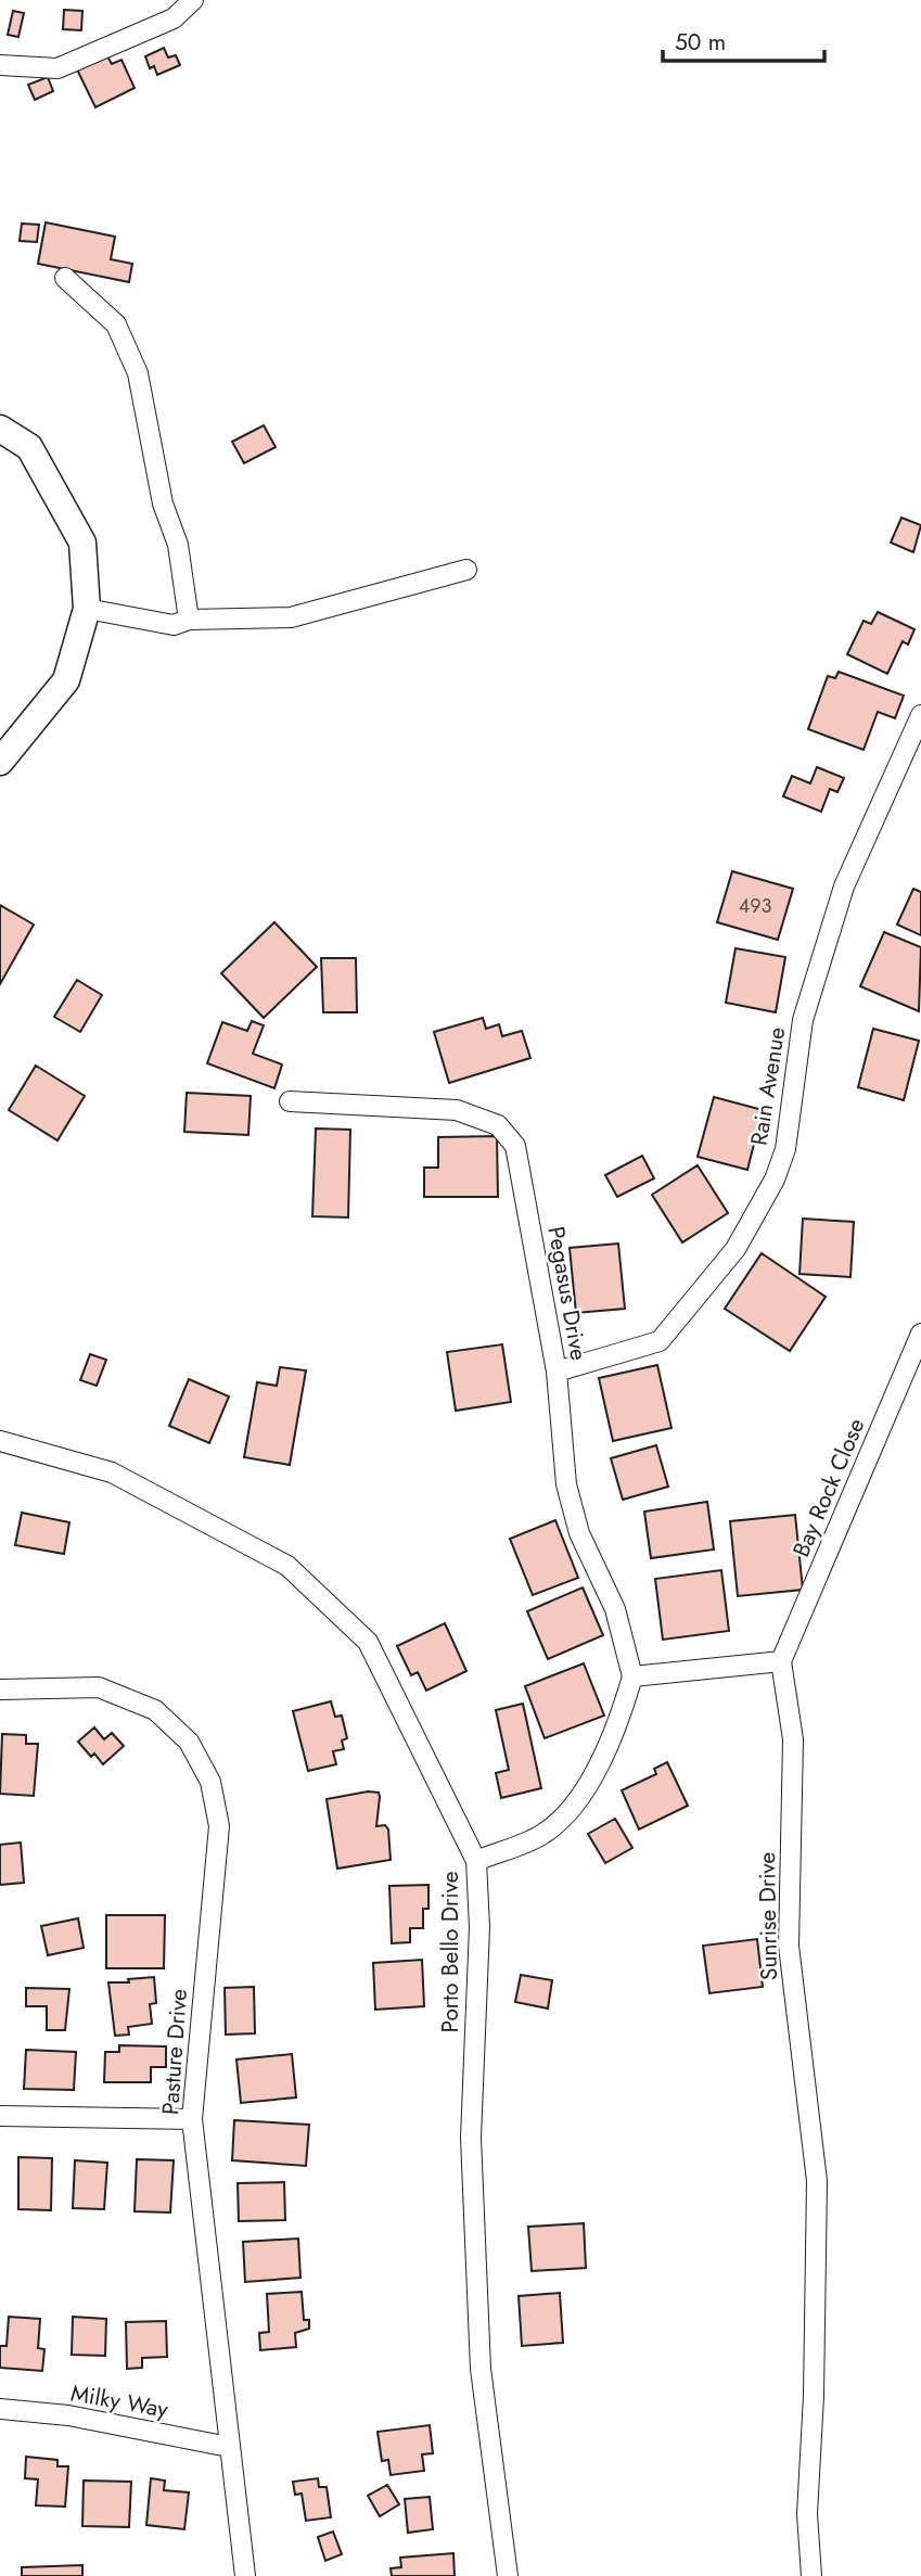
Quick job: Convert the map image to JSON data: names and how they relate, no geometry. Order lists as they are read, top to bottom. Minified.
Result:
{"streets":{"street":["Rain Avenue","Pegasus Drive","Bay Rock Close","Sunrise Drive","Porto Bello Drive","Pasture Drive","Milky Way"]},"crossings":[["Rain Avenue","Pegasus Drive"],["Bay Rock Close","Sunrise Drive"],["Pasture Drive","Milky Way"]],"house_numbers":["493"],"scale_bar":"50 m"}
